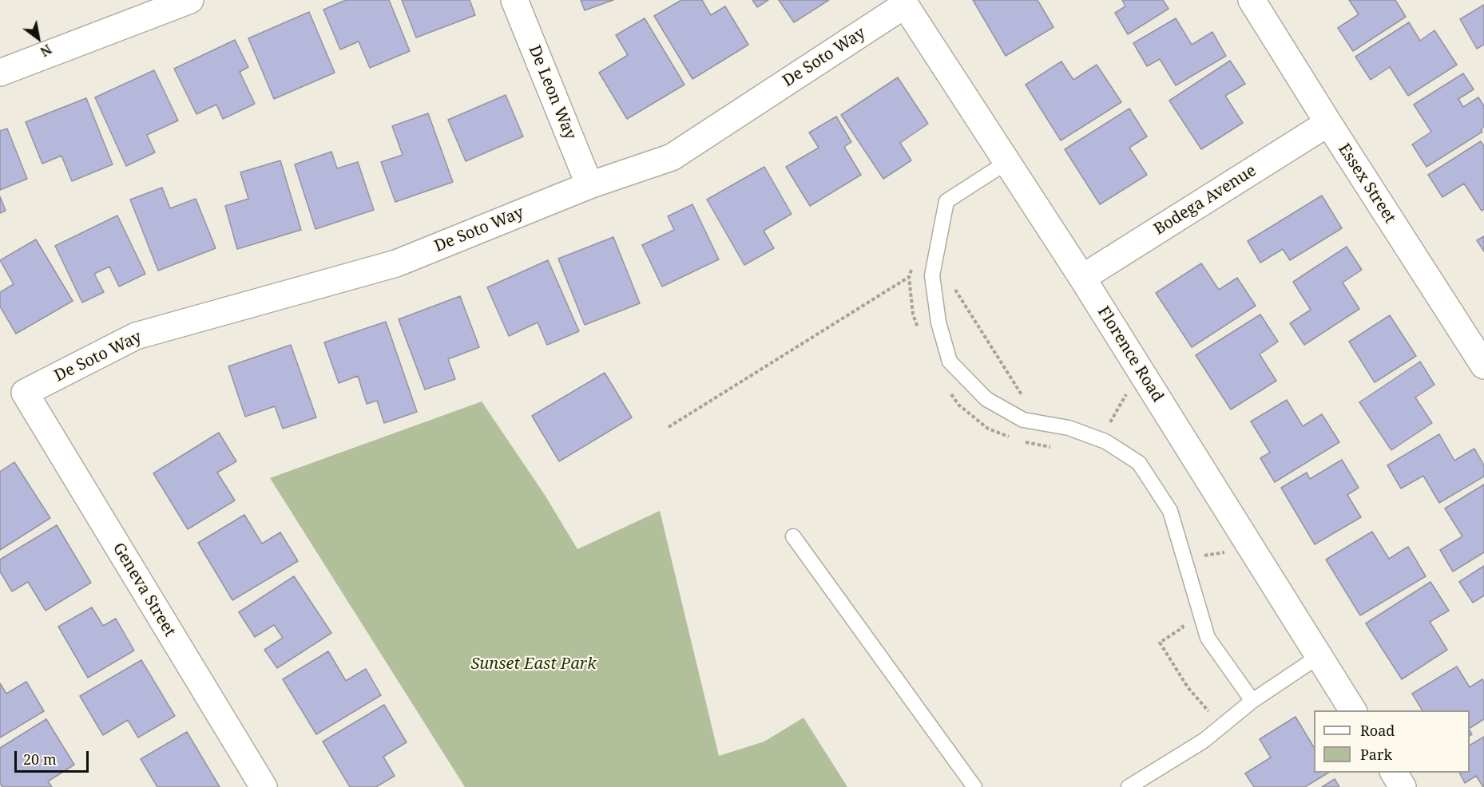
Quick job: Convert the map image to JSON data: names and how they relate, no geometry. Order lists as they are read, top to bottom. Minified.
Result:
{"streets":{"street":["De Soto Way","De Leon Way","Essex Street","Bodega Avenue","Florence Road","Geneva Street"]},"crossings":[["De Soto Way","De Leon Way"],["De Soto Way","Florence Road"],["De Soto Way","Geneva Street"],["Essex Street","Bodega Avenue"],["Bodega Avenue","Florence Road"]],"parks":["Sunset East Park"],"legend":["Road","Park"],"scale_bar":"20 m","north":"bottom right"}
